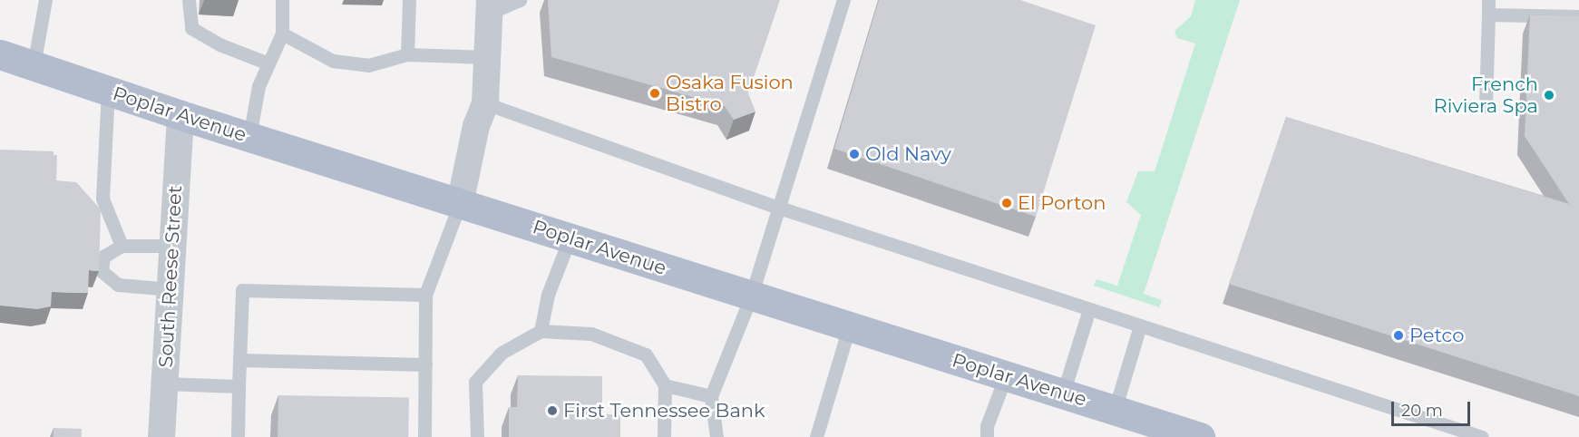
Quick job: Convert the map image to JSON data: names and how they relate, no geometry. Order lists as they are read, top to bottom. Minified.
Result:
{"streets":{"main road":["Poplar Avenue"],"street":["South Reese Street"]},"crossings":[["Poplar Avenue","South Reese Street"]],"places":["Osaka Fusion Bistro","French Riviera Spa","Old Navy","El Porton","Petco","First Tennessee Bank"],"scale_bar":"20 m"}
